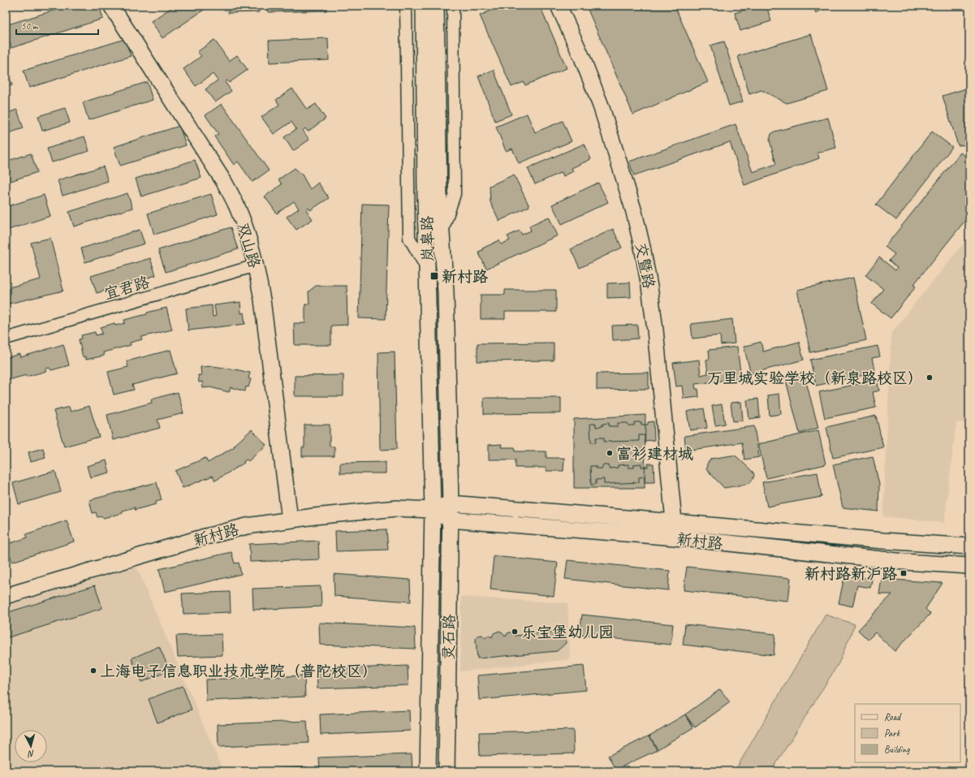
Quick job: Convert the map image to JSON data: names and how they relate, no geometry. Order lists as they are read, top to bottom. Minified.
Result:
{"streets":{"main road":["岚皋路","双山路","交暨路","新村路","灵石路"],"street":["宜君路"]},"crossings":[["岚皋路","新村路"],["岚皋路","灵石路"],["双山路","宜君路"],["双山路","新村路"],["交暨路","新村路"],["新村路","灵石路"]],"places":{"transit":["新村路","新村路新沪路"],"other":["万里城实验学校（新泉路校区）","富衫建材城","乐宝堡幼儿园","上海电子信息职业技术学院（普陀校区）"]},"legend":["Road","Park","Building"],"scale_bar":"50 m","north":"bottom"}
